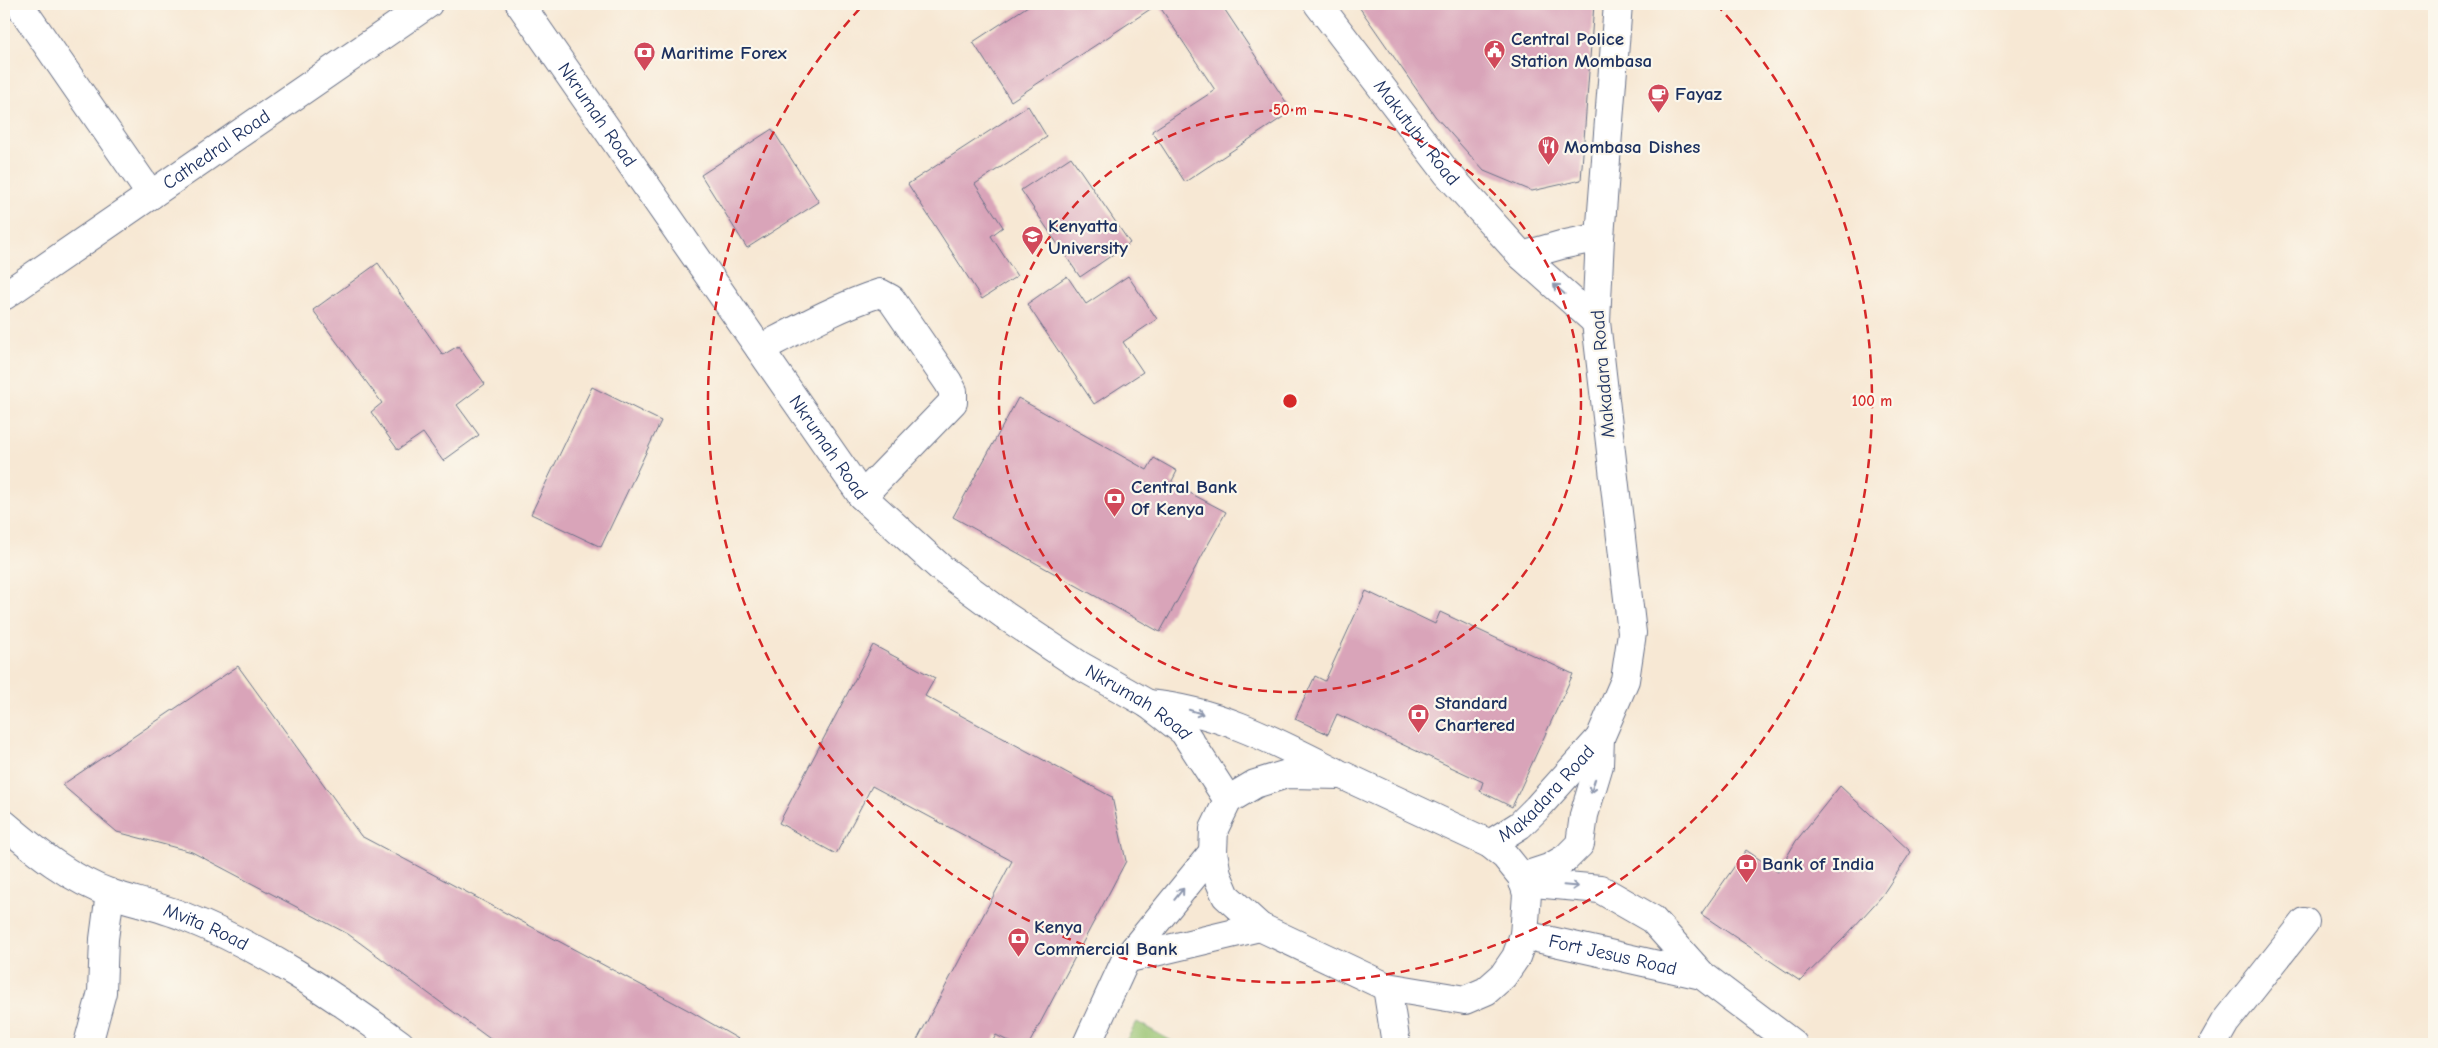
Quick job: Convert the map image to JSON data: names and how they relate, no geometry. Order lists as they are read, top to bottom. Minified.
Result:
{"streets":{"street":["Nkrumah Road","Makutubu Road","Cathedral Road","Makadara Road","Mvita Road","Fort Jesus Road"]},"crossings":[["Makutubu Road","Makadara Road"],["Makadara Road","Fort Jesus Road"]],"places":{"public building":["Central Police Station Mombasa"],"bank":["Maritime Forex","Central Bank Of Kenya","Standard Chartered","Bank of India","Kenya Commercial Bank"],"cafe":["Fayaz"],"restaurant":["Mombasa Dishes"],"school or university":["Kenyatta University"]},"rings":["50 m","100 m"]}
